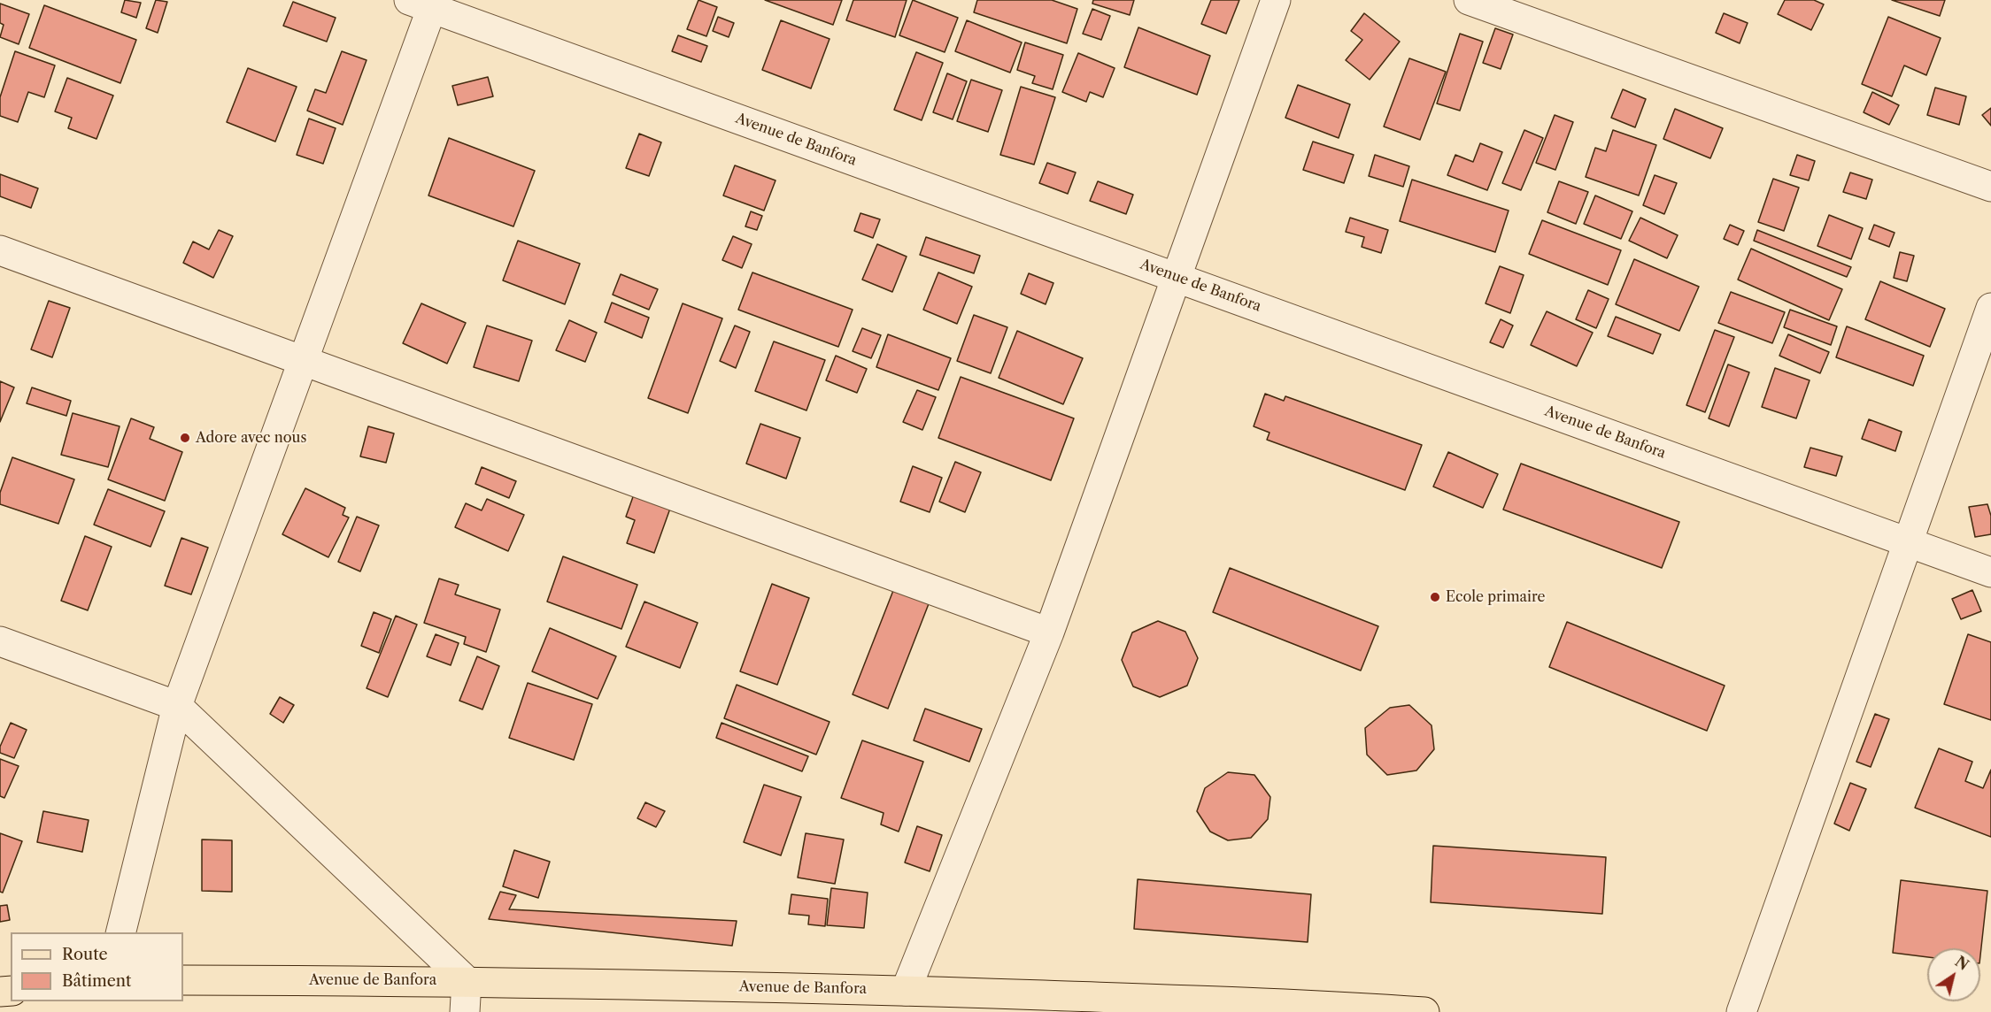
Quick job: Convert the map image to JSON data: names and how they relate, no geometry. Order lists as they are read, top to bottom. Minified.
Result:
{"streets":{"main road":["Avenue de Banfora"]},"places":["Adore avec nous","Ecole primaire"],"legend":["Route","Bâtiment"],"north":"top right"}
